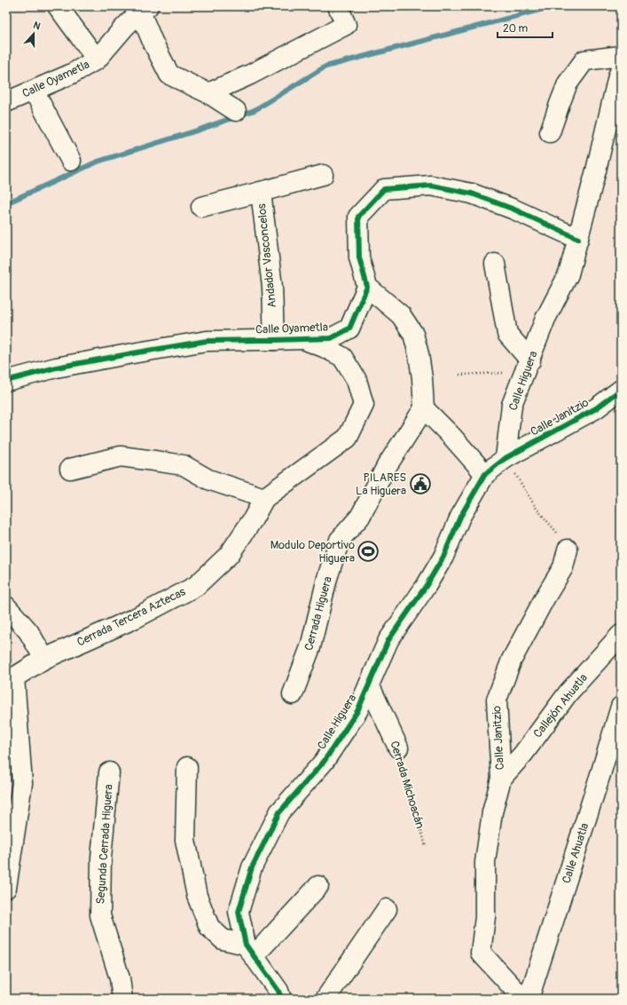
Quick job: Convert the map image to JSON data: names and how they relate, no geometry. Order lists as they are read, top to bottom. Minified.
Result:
{"streets":{"street":["Calle Oyametla","Andador Vasconcelos","Calle Higuera","Calle Janitzio","Cerrada Higuera","Cerrada Tercera Aztecas","Callejón Ahuatla","Cerrada Michoacán","Segunda Cerrada Higuera","Calle Ahuatla"]},"crossings":[["Calle Oyametla","Andador Vasconcelos"],["Calle Oyametla","Cerrada Tercera Aztecas"],["Calle Higuera","Calle Janitzio"],["Calle Higuera","Cerrada Michoacán"],["Calle Janitzio","Callejón Ahuatla"]],"places":{"public building":["PILARES La Higuera"],"sports":["Modulo Deportivo Higuera"]},"scale_bar":"20 m","north":"top"}
